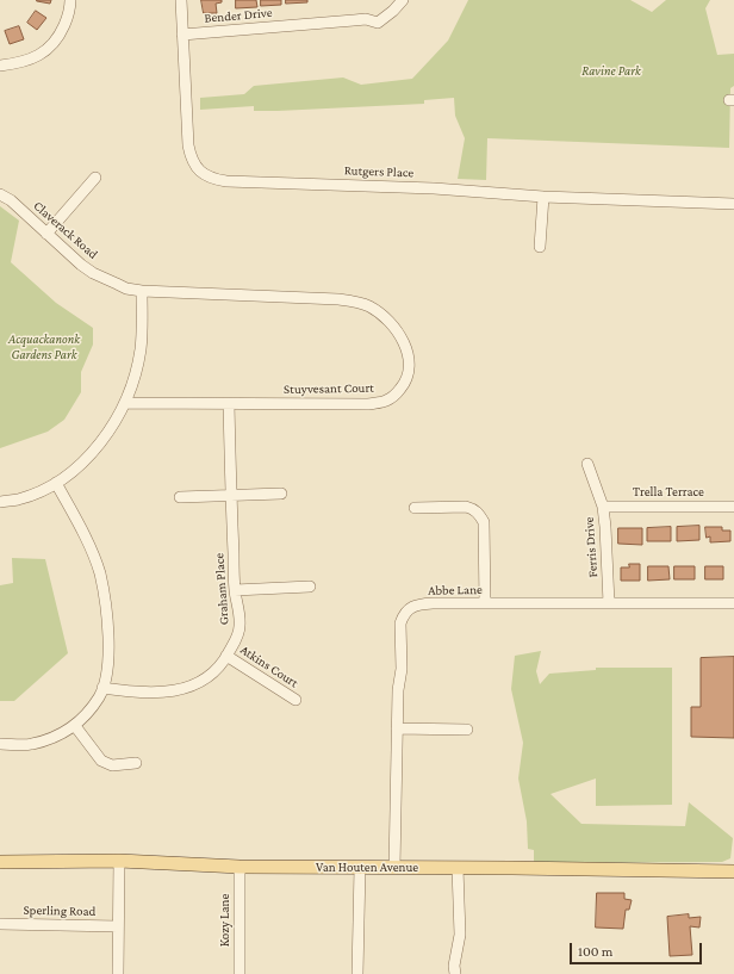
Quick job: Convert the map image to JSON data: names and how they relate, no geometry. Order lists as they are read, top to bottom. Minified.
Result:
{"streets":{"main road":["Van Houten Avenue"],"street":["Bender Drive","Rutgers Place","Claverack Road","Stuyvesant Court","Trella Terrace","Ferris Drive","Graham Place","Abbe Lane","Atkins Court","Sperling Road","Kozy Lane"]},"crossings":[["Bender Drive","Rutgers Place"],["Claverack Road","Stuyvesant Court"],["Stuyvesant Court","Graham Place"],["Trella Terrace","Ferris Drive"],["Ferris Drive","Abbe Lane"],["Graham Place","Atkins Court"],["Abbe Lane","Van Houten Avenue"],["Van Houten Avenue","Kozy Lane"]],"parks":["Ravine Park","Acquackanonk Gardens Park"],"scale_bar":"100 m"}
